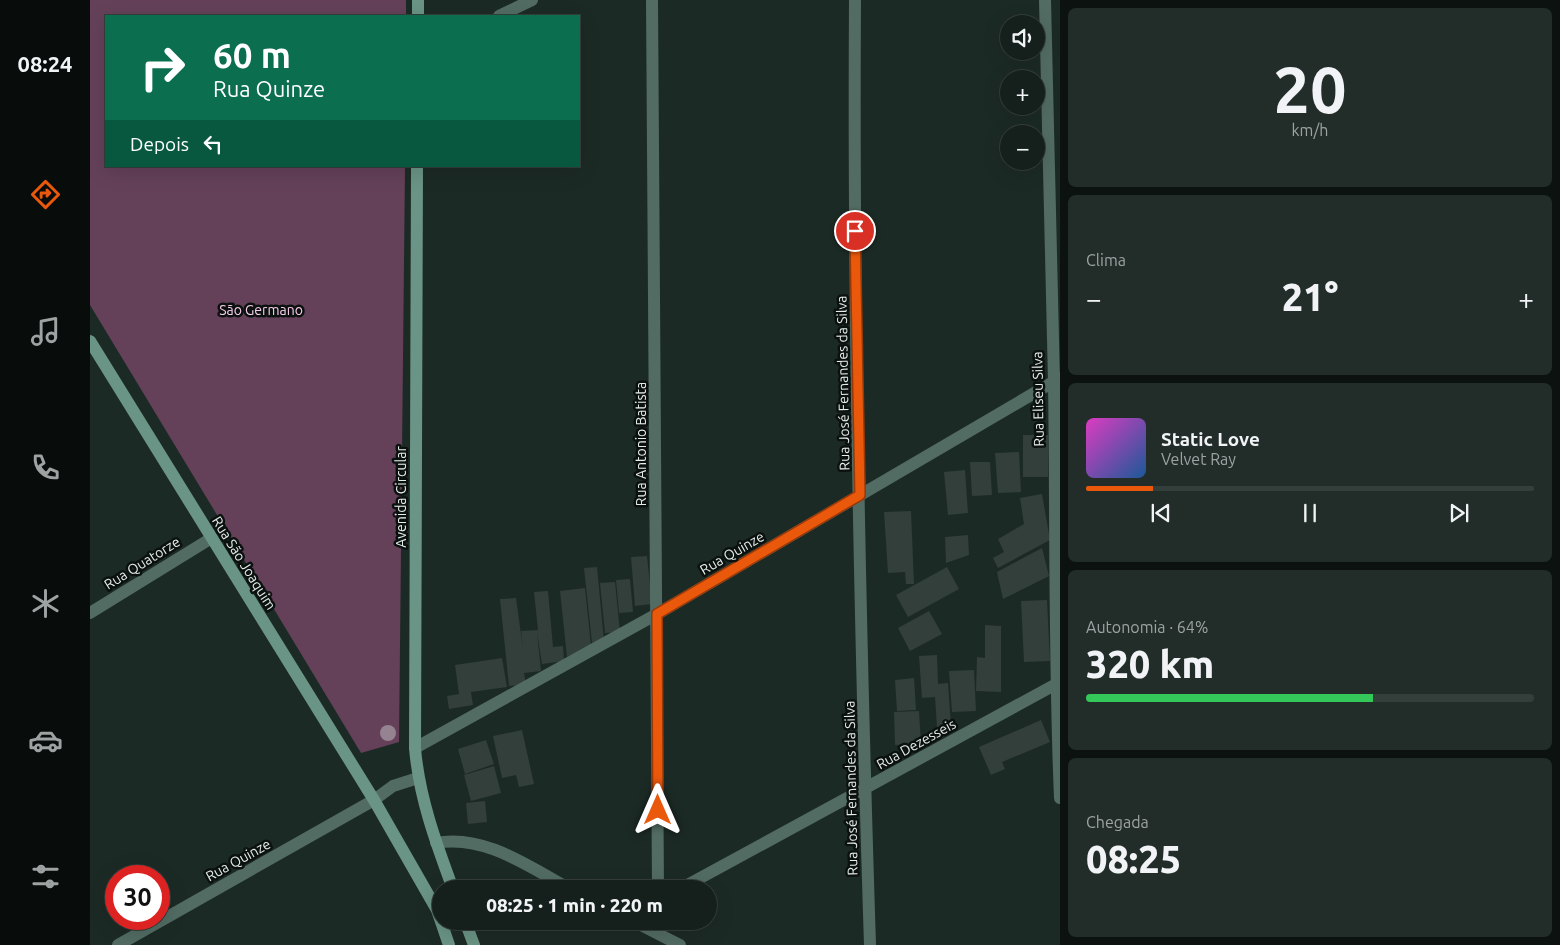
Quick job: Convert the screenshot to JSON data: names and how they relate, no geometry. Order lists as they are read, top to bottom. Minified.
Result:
{"streets":{"main road":["Avenida Circular","Rua São Joaquim"],"street":["Rua José Fernandes da Silva","Rua Eliseu Silva","Rua Antonio Batista","Rua Quinze","Rua Quatorze","Rua Dezesseis"]},"crossings":[["Rua José Fernandes da Silva","Rua Quinze"],["Rua José Fernandes da Silva","Rua Dezesseis"],["Rua Eliseu Silva","Rua Quinze"],["Rua Eliseu Silva","Rua Dezesseis"],["Rua Antonio Batista","Rua Quinze"],["Avenida Circular","Rua Quinze"],["Rua Quinze","Rua São Joaquim"],["Rua Quatorze","Rua São Joaquim"]],"parks":["São Germano"],"page":{"tabs":"08:24","tile":[["20","km/h"],"Clima",["Autonomia · 64%","320 km"],["Chegada","08:25"]],"map_buttons":["+","−"],"turn":["60 m","Rua Quinze"],"then":"Depois","heat":["−","21°","+"],"song":["Static Love","Velvet Ray"],"limit":"30","trip":"08:25 · 1 min · 220 m"}}
